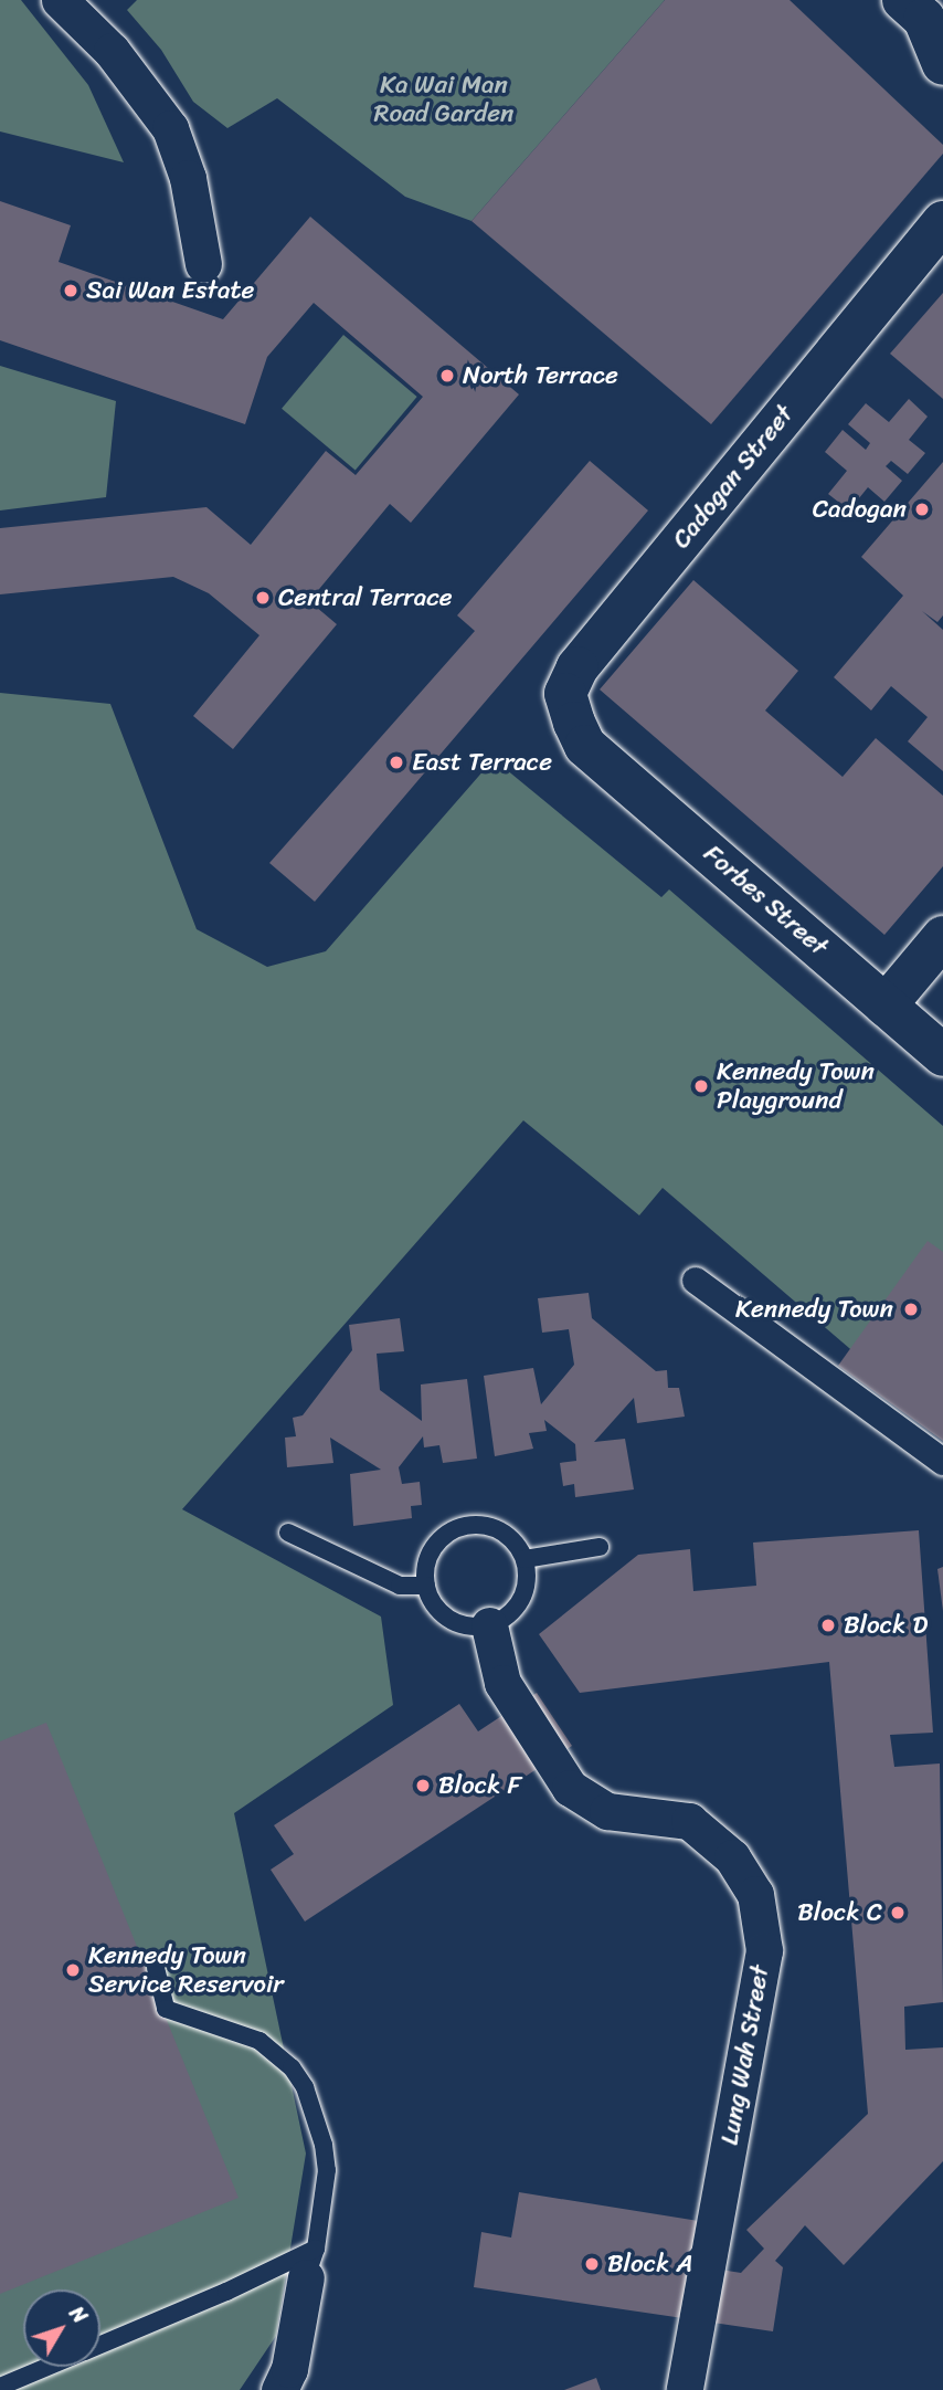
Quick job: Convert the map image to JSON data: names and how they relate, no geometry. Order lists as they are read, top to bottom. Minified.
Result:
{"streets":{"main road":["Cadogan Street","Forbes Street"],"street":["Lung Wah Street"]},"crossings":[["Cadogan Street","Forbes Street"]],"parks":["Ka Wai Man Road Garden"],"places":["Sai Wan Estate","North Terrace","Cadogan","Central Terrace","East Terrace","Kennedy Town Playground","Kennedy Town","Block D","Block F","Block C","Kennedy Town Service Reservoir","Block A"],"north":"top right"}
